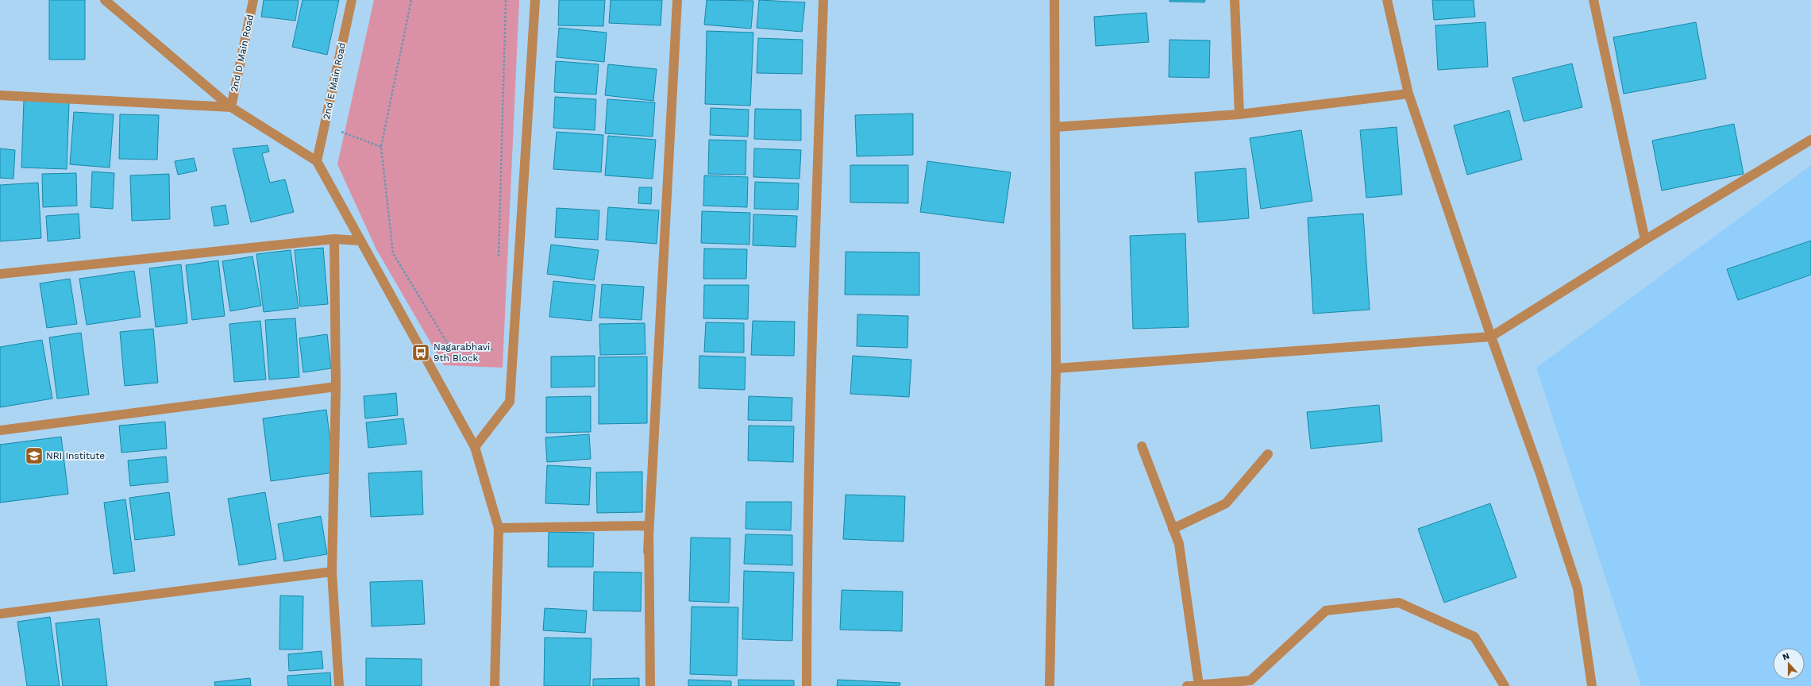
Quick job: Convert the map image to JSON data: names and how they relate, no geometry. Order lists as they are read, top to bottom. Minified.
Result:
{"streets":{"street":["2nd D Main Road","2nd E Main Road"]},"places":{"bus stop":["Nagarabhavi 9th Block"],"school or university":["NRI Institute"]},"north":"top"}
